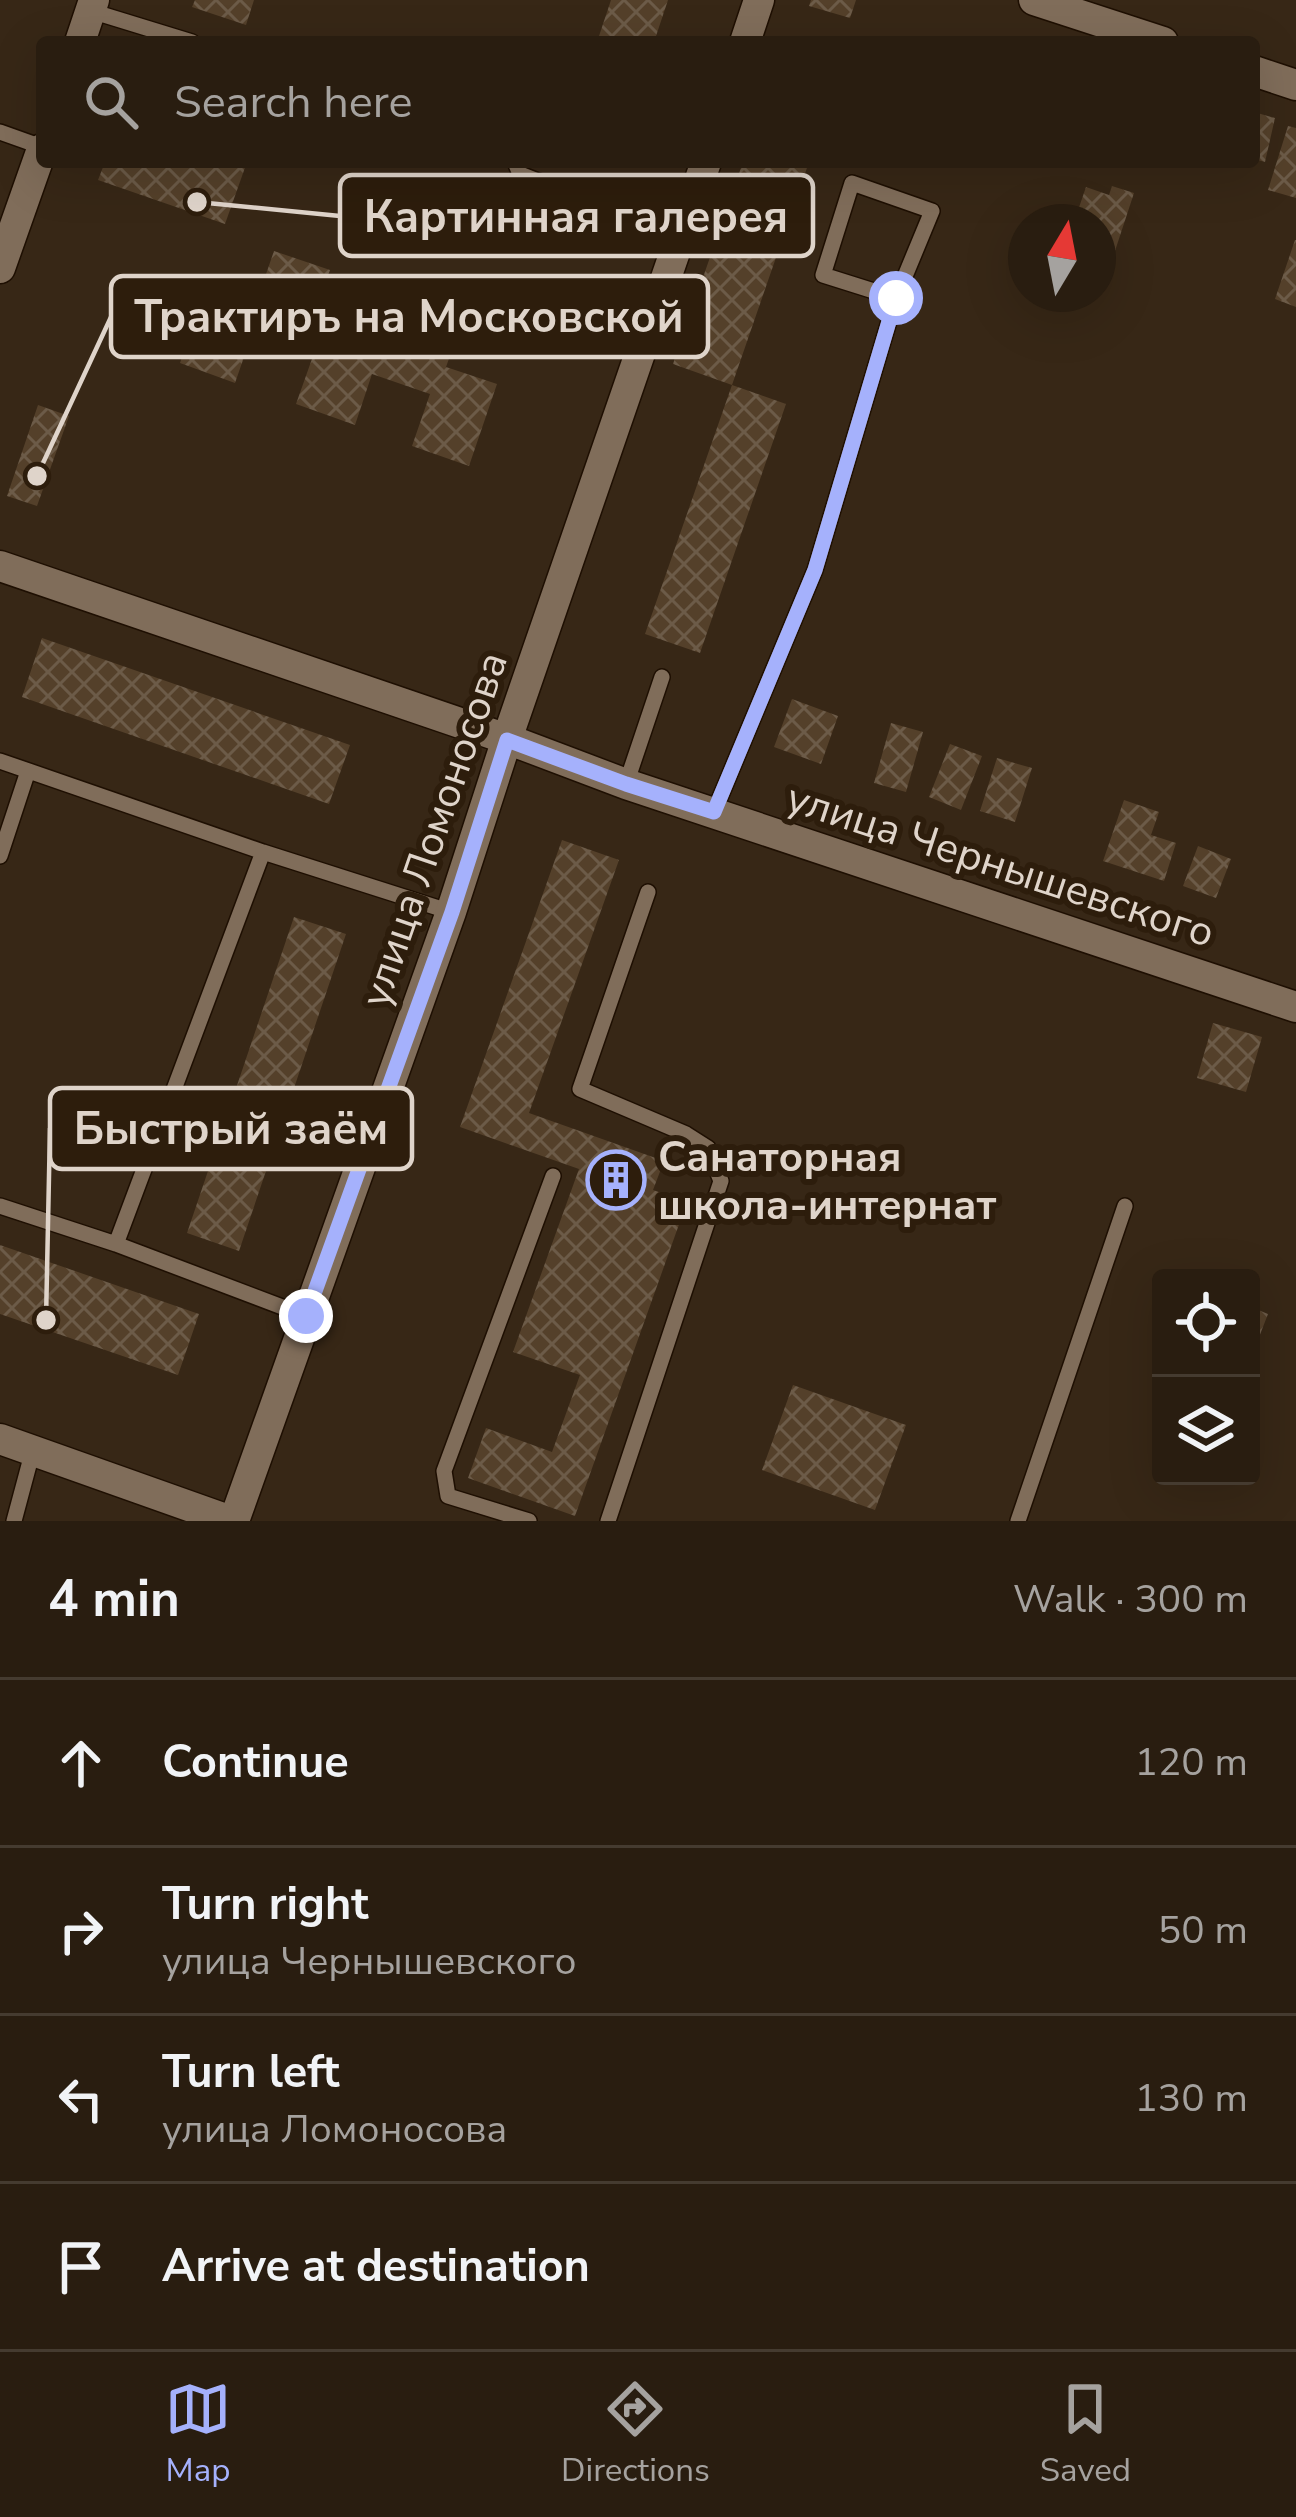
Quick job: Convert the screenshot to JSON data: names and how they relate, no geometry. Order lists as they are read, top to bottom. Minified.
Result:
{"streets":{"street":["улица Ломоносова","улица Чернышевского"]},"crossings":[["улица Ломоносова","улица Чернышевского"]],"places":{"other":["Картинная галерея","Трактиръ на Московской","Быстрый заём"],"building":["Санаторная школа-интернат"]},"north":"top","page":{"search":"Search here","heading":["4 min","Walk · 300 m"],"list":[["Continue","120 m"],["Turn right","улица Чернышевского","50 m"],["Turn left","улица Ломоносова","130 m"],"Arrive at destination"],"nav":["Map","Directions","Saved"]}}
